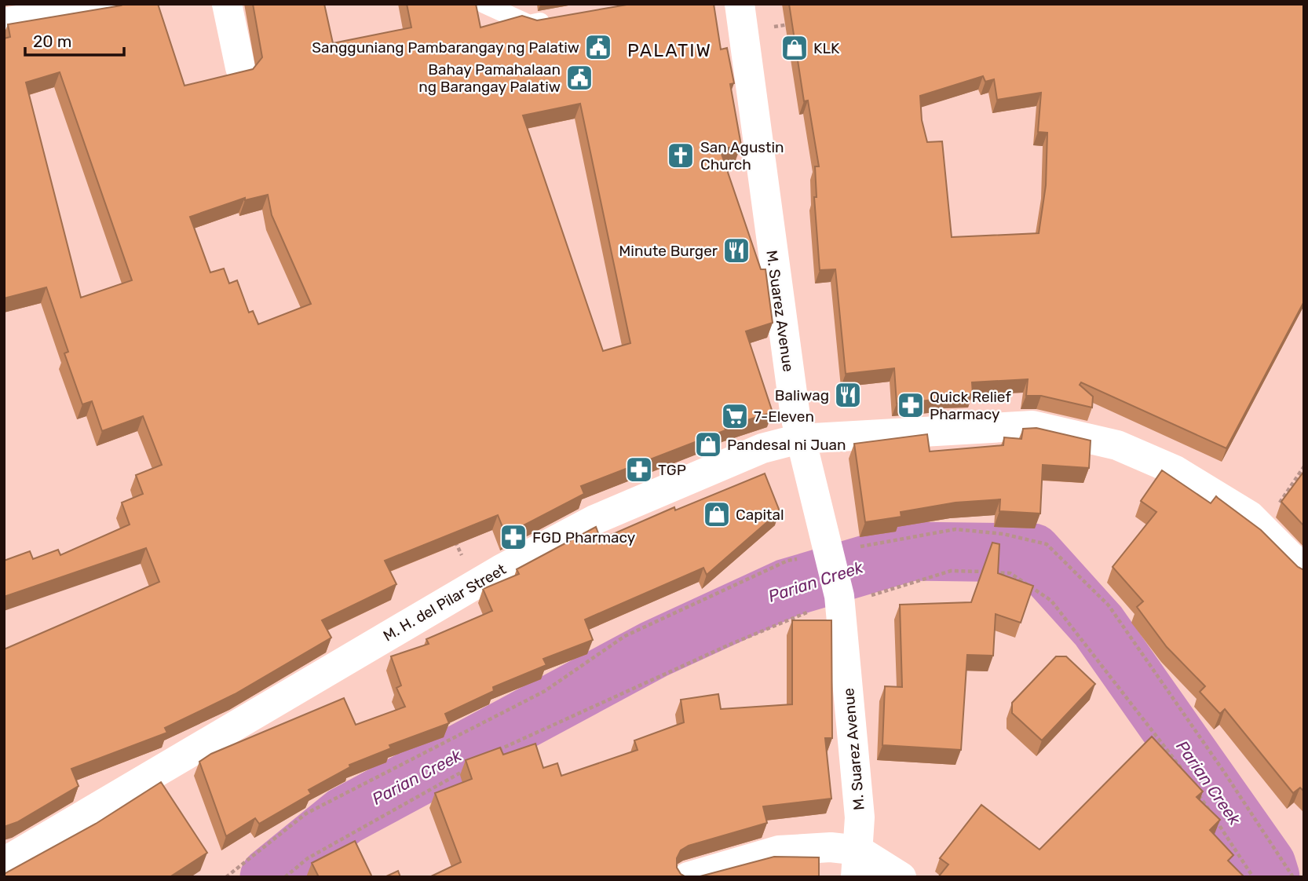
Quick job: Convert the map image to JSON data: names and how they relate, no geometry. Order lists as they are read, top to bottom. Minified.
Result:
{"streets":{"street":["M. Suarez Avenue","M. H. del Pilar Street"]},"crossings":[["M. Suarez Avenue","M. H. del Pilar Street"]],"districts":["PALATIW"],"water":["Parian Creek"],"places":{"public building":["Sangguniang Pambarangay ng Palatiw","Bahay Pamahalaan ng Barangay Palatiw"],"shop":["KLK","Pandesal ni Juan","Capital"],"church":["San Agustin Church"],"restaurant":["Minute Burger","Baliwag"],"pharmacy":["Quick Relief Pharmacy","TGP","FGD Pharmacy"],"supermarket":["7-Eleven"]},"scale_bar":"20 m"}
